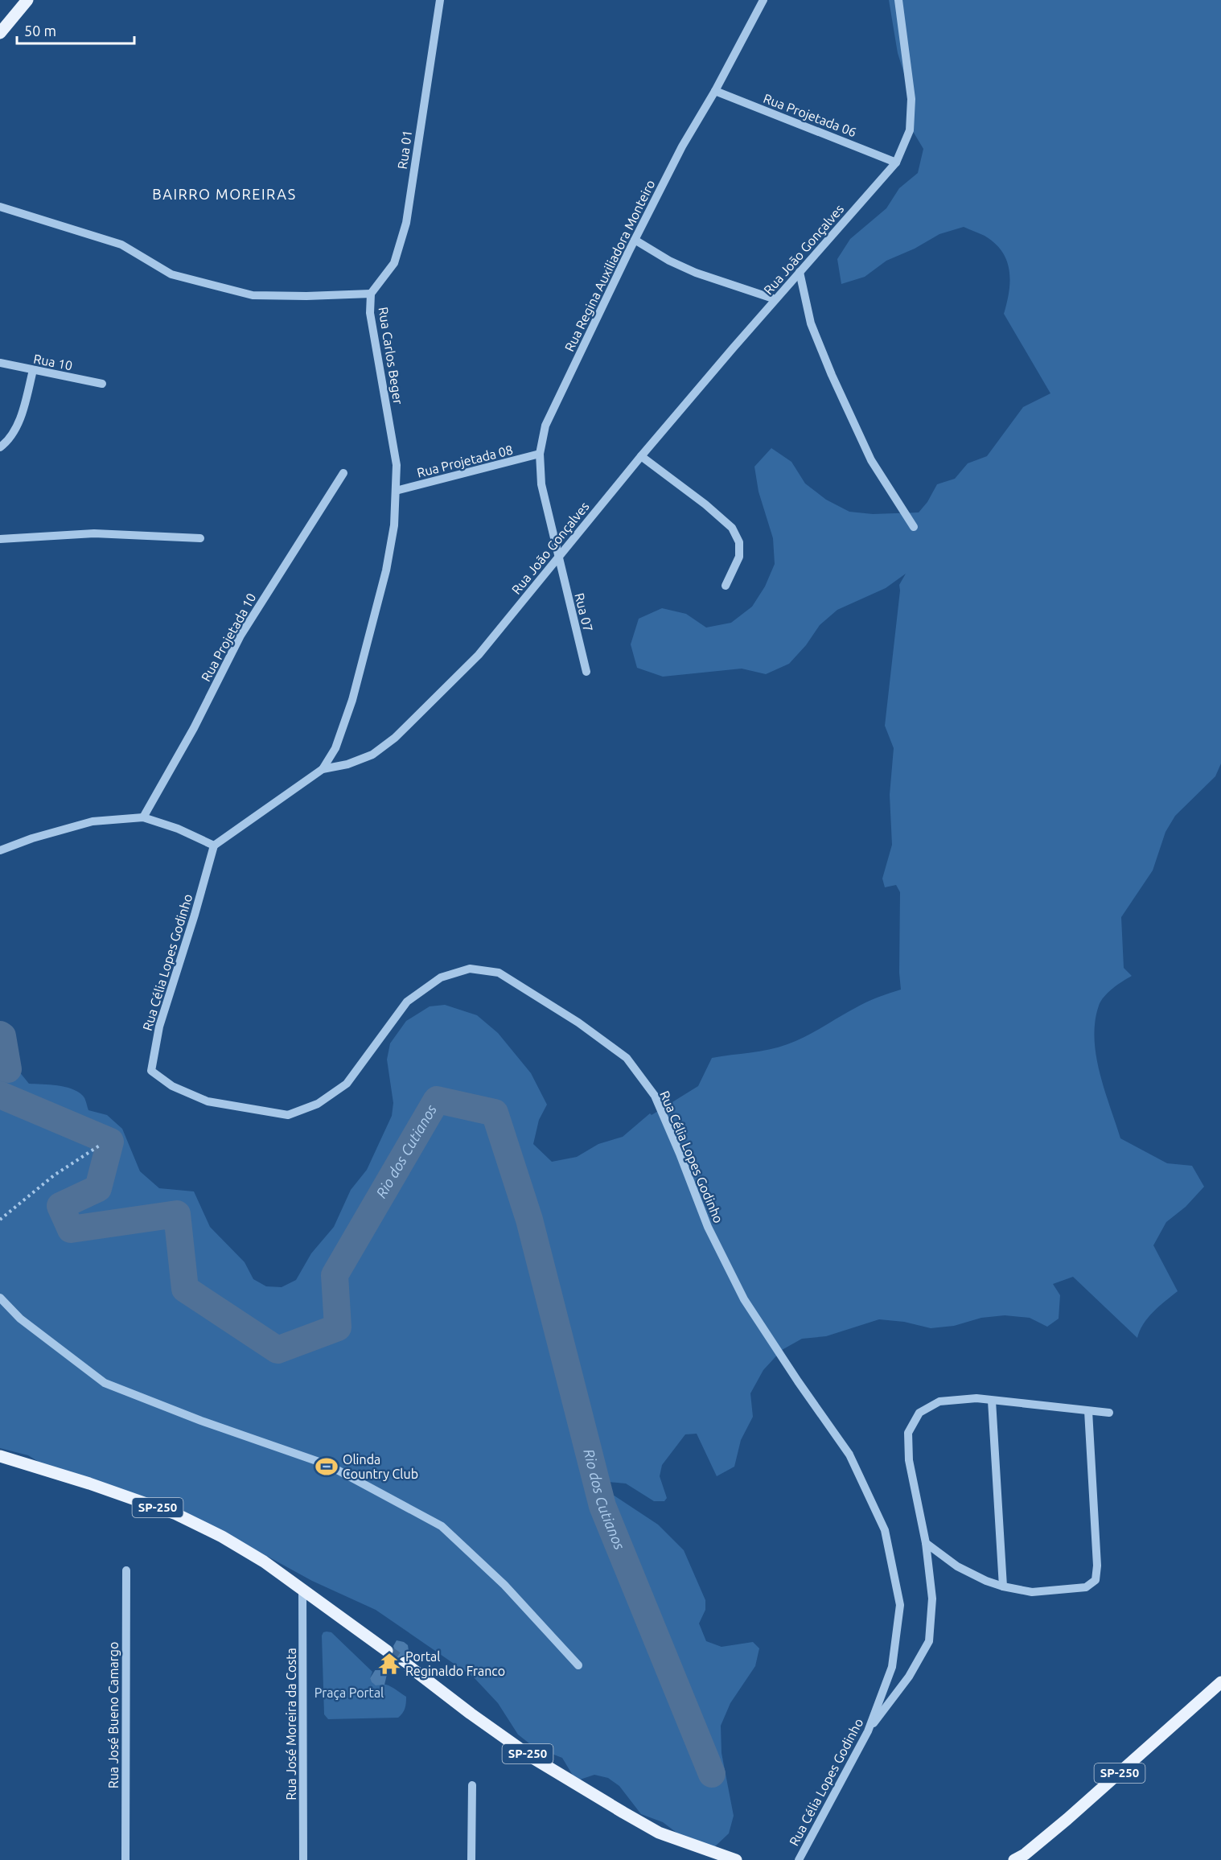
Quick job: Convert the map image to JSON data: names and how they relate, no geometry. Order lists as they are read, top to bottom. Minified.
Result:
{"streets":{"main road":["SP-250"],"street":["Rua Projetada 06","Rua 01","Rua João Gonçalves","Rua Regina Auxiliadora Monteiro","Rua Carlos Beger","Rua 10","Rua Projetada 08","Rua 07","Rua Projetada 10","Rua Célia Lopes Godinho","Rua José Bueno Camargo","Rua José Moreira da Costa"]},"crossings":[["Rua Projetada 06","Rua João Gonçalves"],["Rua Projetada 06","Rua Regina Auxiliadora Monteiro"],["Rua 01","Rua Carlos Beger"],["Rua João Gonçalves","Rua Regina Auxiliadora Monteiro"],["Rua João Gonçalves","Rua Carlos Beger"],["Rua João Gonçalves","Rua 07"],["Rua João Gonçalves","Rua Célia Lopes Godinho"],["Rua Regina Auxiliadora Monteiro","Rua Projetada 08"],["Rua Regina Auxiliadora Monteiro","Rua 07"],["Rua Carlos Beger","Rua Projetada 08"],["SP-250","Rua José Moreira da Costa"]],"districts":["BAIRRO MOREIRAS"],"water":["Rio dos Cutianos"],"parks":["Praça Portal"],"places":{"sports":["Olinda Country Club"],"temple":["Portal Reginaldo Franco"]},"scale_bar":"50 m"}
